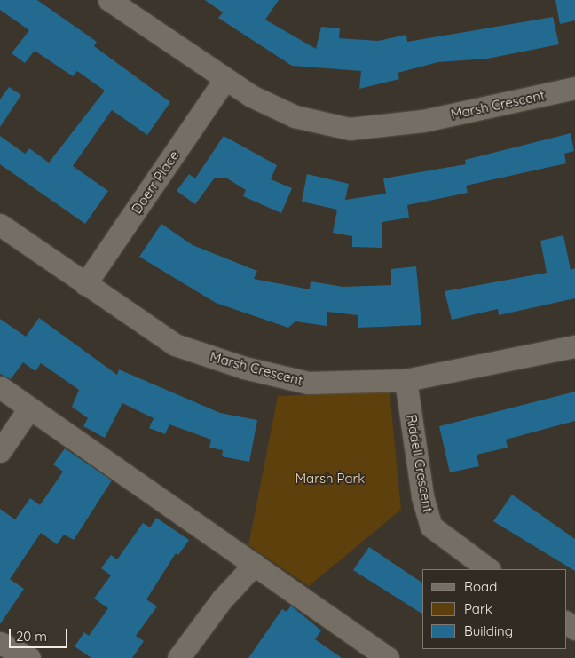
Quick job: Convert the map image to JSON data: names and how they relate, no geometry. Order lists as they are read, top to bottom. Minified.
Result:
{"streets":{"street":["Marsh Crescent","Doerr Place","Riddell Crescent"]},"crossings":[["Marsh Crescent","Doerr Place"],["Marsh Crescent","Riddell Crescent"]],"parks":["Marsh Park"],"legend":["Road","Park","Building"],"scale_bar":"20 m"}
